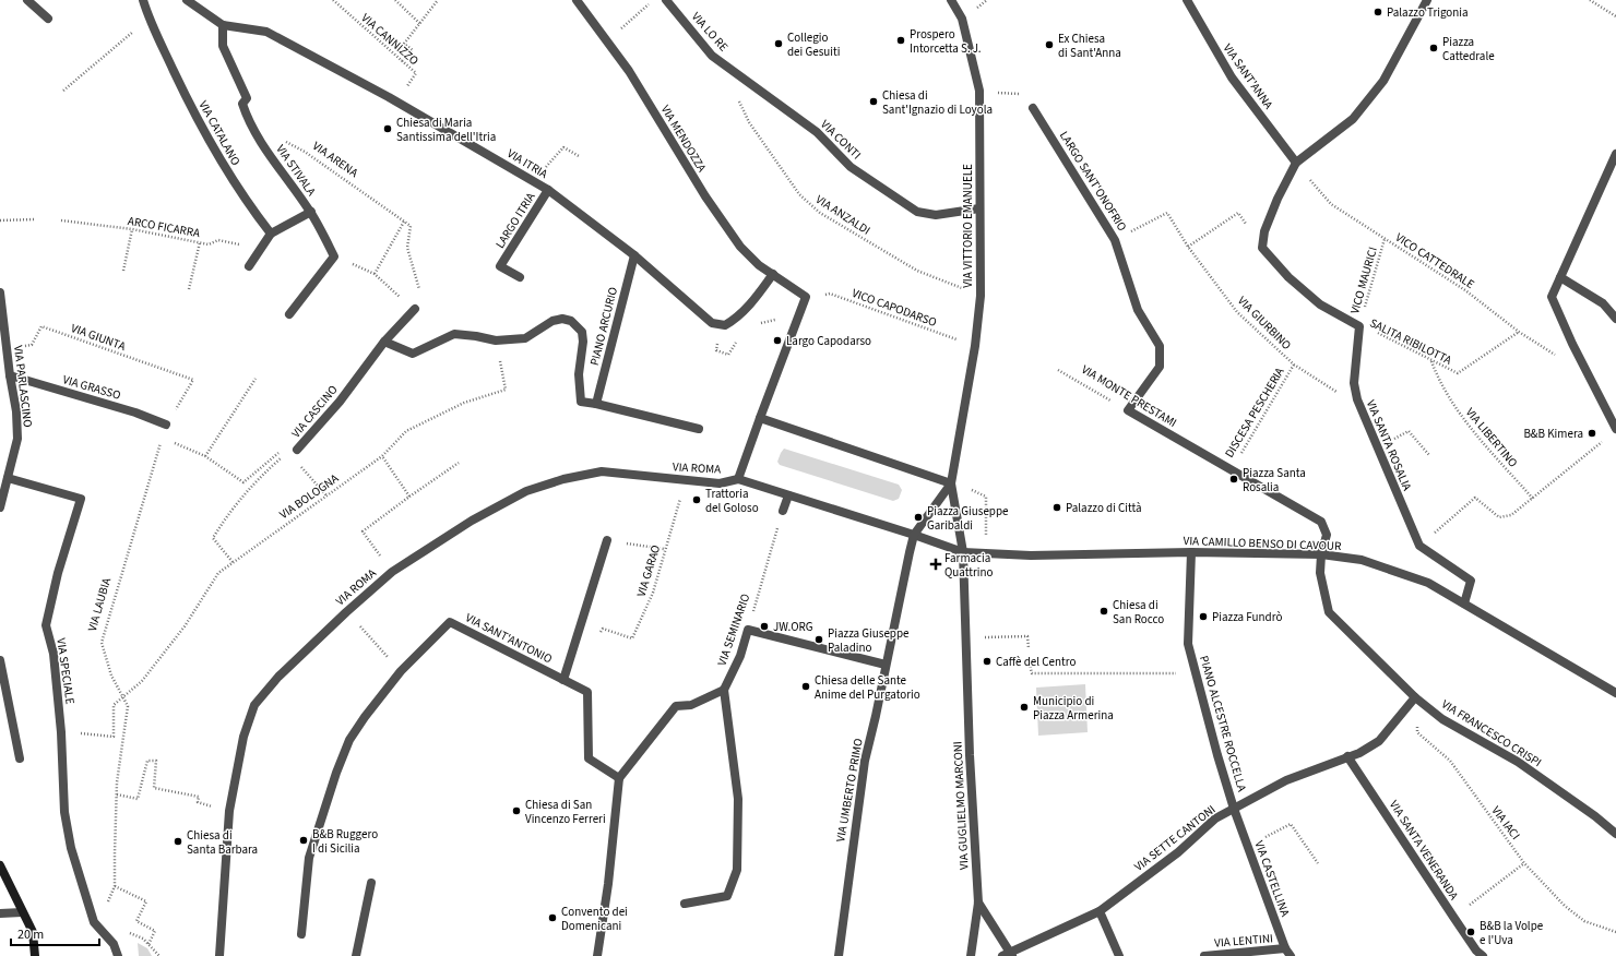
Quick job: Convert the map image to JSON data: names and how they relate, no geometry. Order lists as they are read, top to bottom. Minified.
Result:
{"streets":{"street":["VIA LO RE","VIA SANT'ANNA","VIA CATALANO","VIA MENDOZZA","VIA CONTI","VIA ITRIA","VIA STIVALA","LARGO SANT'ONOFRIO","LARGO ITRIA","VIA VITTORIO EMANUELE","PIANO ARCURIO","VIA PARLASCINO","VIA GRASSO","VIA MONTE PRESTAMI","VIA CASCINO","VIA SANTA ROSALIA","VIA ROMA","VIA CAMILLO BENSO DI CAVOUR","VIA SEMINARIO","VIA SANT'ANTONIO","VIA SPECIALE","PIANO ALCESTRE ROCCELLA","VIA FRANCESCO CRISPI","VIA UMBERTO PRIMO","VIA GUGLIELMO MARCONI","VIA SETTE CANTONI","VIA SANTA VENERANDA","VIA CASTELLINA","VIA LENTINI"],"path":["VIA CANNIZZO","VIA ARENA","VIA ANZALDI","ARCO FICARRA","VICO CATTEDRALE","VICO MAURICI","VICO CAPODARSO","VIA GIURBINO","VIA GIUNTA","SALITA RIBILOTTA","DISCESA PESCHERIA","VIA LIBERTINO","VIA BOLOGNA","VIA GARAO","VIA LAUBIA","VIA IACI"]},"crossings":[["VIA LO RE","VIA CONTI"],["VIA LO RE","VIA ANZALDI"],["VIA SANT'ANNA","VICO CATTEDRALE"],["VIA MENDOZZA","VIA ITRIA"],["VIA MENDOZZA","VICO CAPODARSO"],["VIA CONTI","VIA ANZALDI"],["VIA CONTI","VIA VITTORIO EMANUELE"],["VIA ITRIA","VIA STIVALA"],["VIA ITRIA","LARGO ITRIA"],["VIA ITRIA","PIANO ARCURIO"],["LARGO SANT'ONOFRIO","VIA GIURBINO"],["LARGO SANT'ONOFRIO","VIA MONTE PRESTAMI"],["VIA ANZALDI","VIA VITTORIO EMANUELE"],["VIA VITTORIO EMANUELE","VICO CAPODARSO"],["VICO CATTEDRALE","VICO MAURICI"],["VICO CATTEDRALE","SALITA RIBILOTTA"],["VICO MAURICI","SALITA RIBILOTTA"],["VICO MAURICI","VIA SANTA ROSALIA"],["VIA GIURBINO","DISCESA PESCHERIA"],["VIA GIURBINO","VIA SANTA ROSALIA"],["VIA GIUNTA","VIA PARLASCINO"],["VIA GIUNTA","VIA LAUBIA"],["SALITA RIBILOTTA","VIA LIBERTINO"],["SALITA RIBILOTTA","VIA SANTA ROSALIA"],["VIA PARLASCINO","VIA GRASSO"],["VIA PARLASCINO","VIA SPECIALE"],["VIA GRASSO","VIA LAUBIA"],["VIA MONTE PRESTAMI","DISCESA PESCHERIA"],["VIA CASCINO","VIA BOLOGNA"],["VIA BOLOGNA","VIA LAUBIA"],["VIA BOLOGNA","VIA SPECIALE"],["VIA CAMILLO BENSO DI CAVOUR","PIANO ALCESTRE ROCCELLA"],["VIA CAMILLO BENSO DI CAVOUR","VIA FRANCESCO CRISPI"],["VIA CAMILLO BENSO DI CAVOUR","VIA GUGLIELMO MARCONI"],["PIANO ALCESTRE ROCCELLA","VIA SETTE CANTONI"],["PIANO ALCESTRE ROCCELLA","VIA CASTELLINA"],["VIA FRANCESCO CRISPI","VIA IACI"],["VIA FRANCESCO CRISPI","VIA SETTE CANTONI"],["VIA IACI","VIA SETTE CANTONI"],["VIA SETTE CANTONI","VIA SANTA VENERANDA"],["VIA SETTE CANTONI","VIA CASTELLINA"],["VIA CASTELLINA","VIA LENTINI"]],"places":{"other":["Palazzo Trigonia","Prospero Intorcetta S. J.","Collegio dei Gesuiti","Ex Chiesa di Sant'Anna","Piazza Cattedrale","Chiesa di Sant'Ignazio di Loyola","Chiesa di Maria Santissima dell'Itria","Largo Capodarso","B&B Kimera","Piazza Santa Rosalia","Trattoria del Goloso","Palazzo di Città","Piazza Giuseppe Garibaldi","Chiesa di San Rocco","Piazza Fundrò","JW.ORG","Piazza Giuseppe Paladino","Caffè del Centro","Chiesa delle Sante Anime del Purgatorio","Municipio di Piazza Armerina","Chiesa di San Vincenzo Ferreri","B&B Ruggero I di Sicilia","Chiesa di Santa Barbara","Convento dei Domenicani","B&B la Volpe e l'Uva"],"health":["Farmacia Quattrino"]},"scale_bar":"20 m"}
